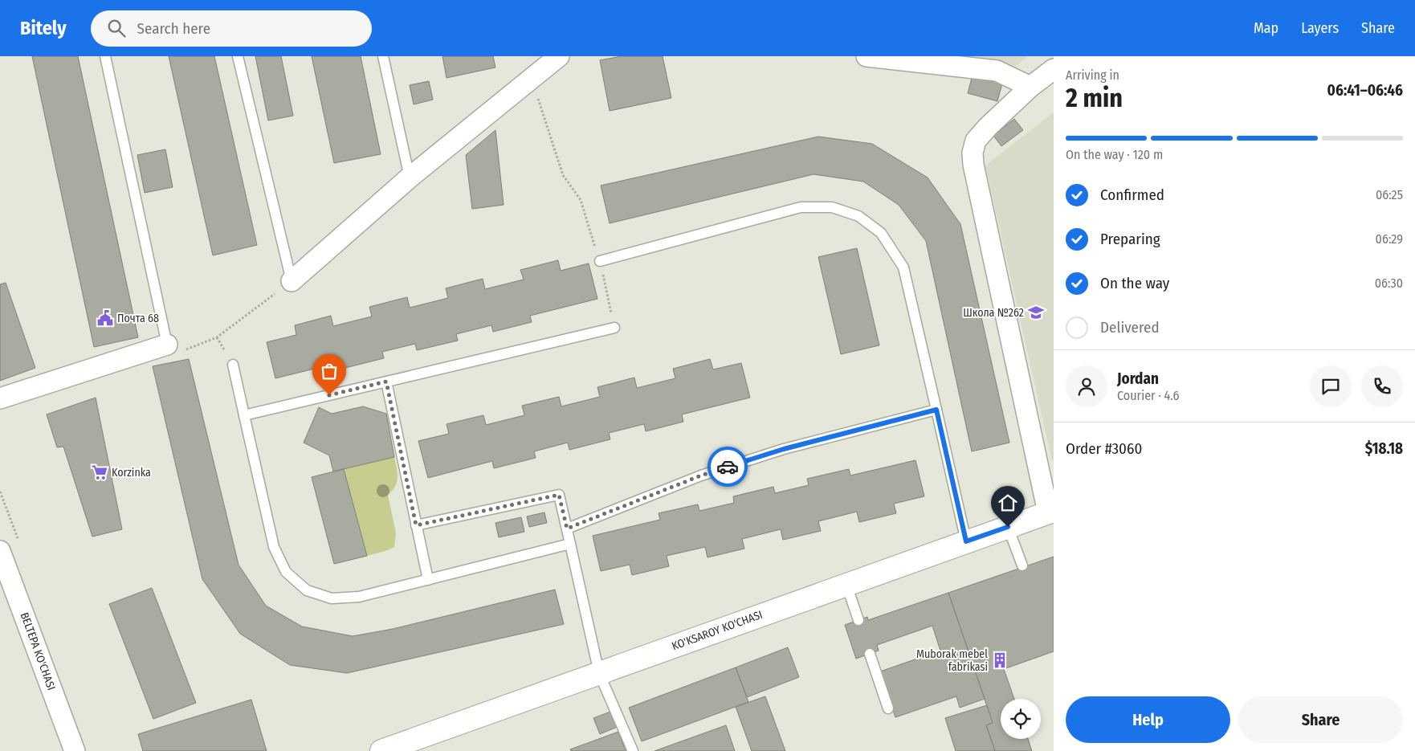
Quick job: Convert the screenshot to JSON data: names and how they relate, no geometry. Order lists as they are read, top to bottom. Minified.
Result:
{"streets":{"street":["KO'KSAROY KO'CHASI","BELTEPA KO'CHASI"]},"places":{"school or university":["Школа №262"],"public building":["Почта 68"],"supermarket":["Korzinka"],"building":["Muborak mebel fabrikasi"]},"page":{"header":"Bitely","search":"Search here","nav":["Map","Layers","Share"],"heading":["2 min","Arriving in","06:41–06:46"],"panel":["Jordan","Courier · 4.6","Order #3060","$18.18"],"bar":"On the way · 120 m","list":[["Confirmed","06:25"],["Preparing","06:29"],["On the way","06:30"],"Delivered"],"buttons":["Help","Share"]}}
